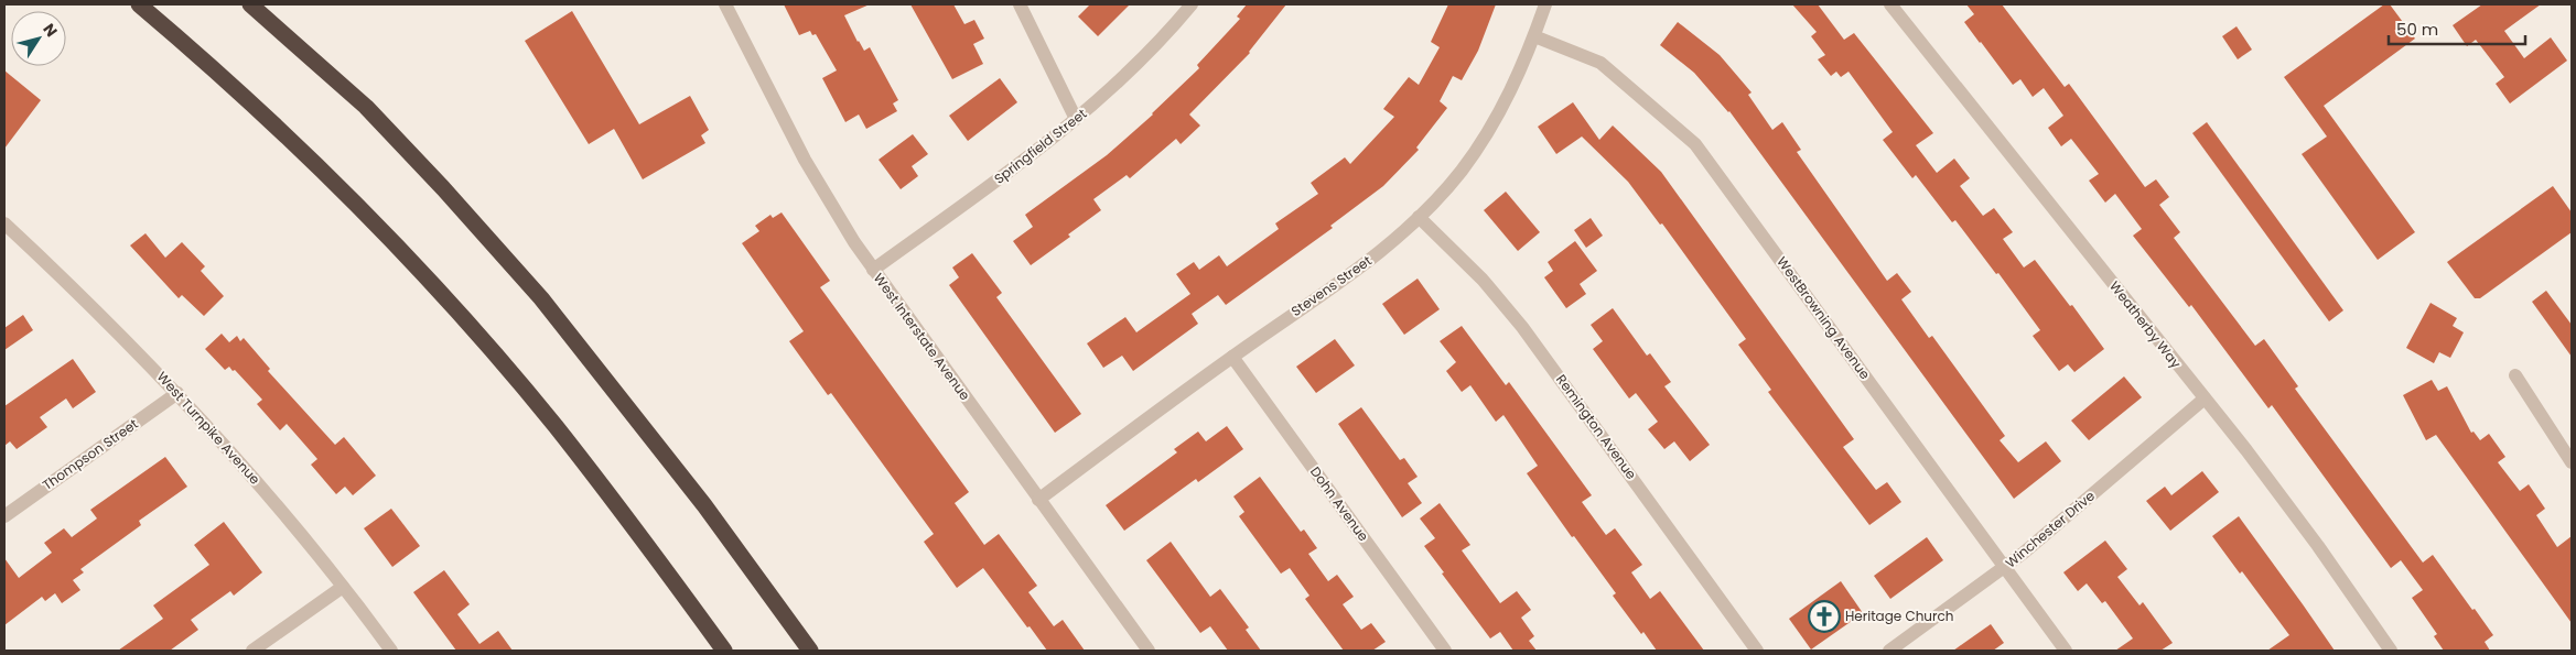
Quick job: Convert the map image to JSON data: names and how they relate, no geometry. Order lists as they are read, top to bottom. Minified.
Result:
{"streets":{"street":["Springfield Street","Stevens Street","WestBrowning Avenue","Weatherby Way","West Interstate Avenue","Remington Avenue","West Turnpike Avenue","Thompson Street","Dohn Avenue","Winchester Drive"]},"crossings":[["Springfield Street","West Interstate Avenue"],["Stevens Street","WestBrowning Avenue"],["Stevens Street","West Interstate Avenue"],["Stevens Street","Remington Avenue"],["Stevens Street","Dohn Avenue"],["WestBrowning Avenue","Winchester Drive"],["Weatherby Way","Winchester Drive"],["West Turnpike Avenue","Thompson Street"]],"places":{"church":["Heritage Church"]},"scale_bar":"50 m","north":"top right"}
